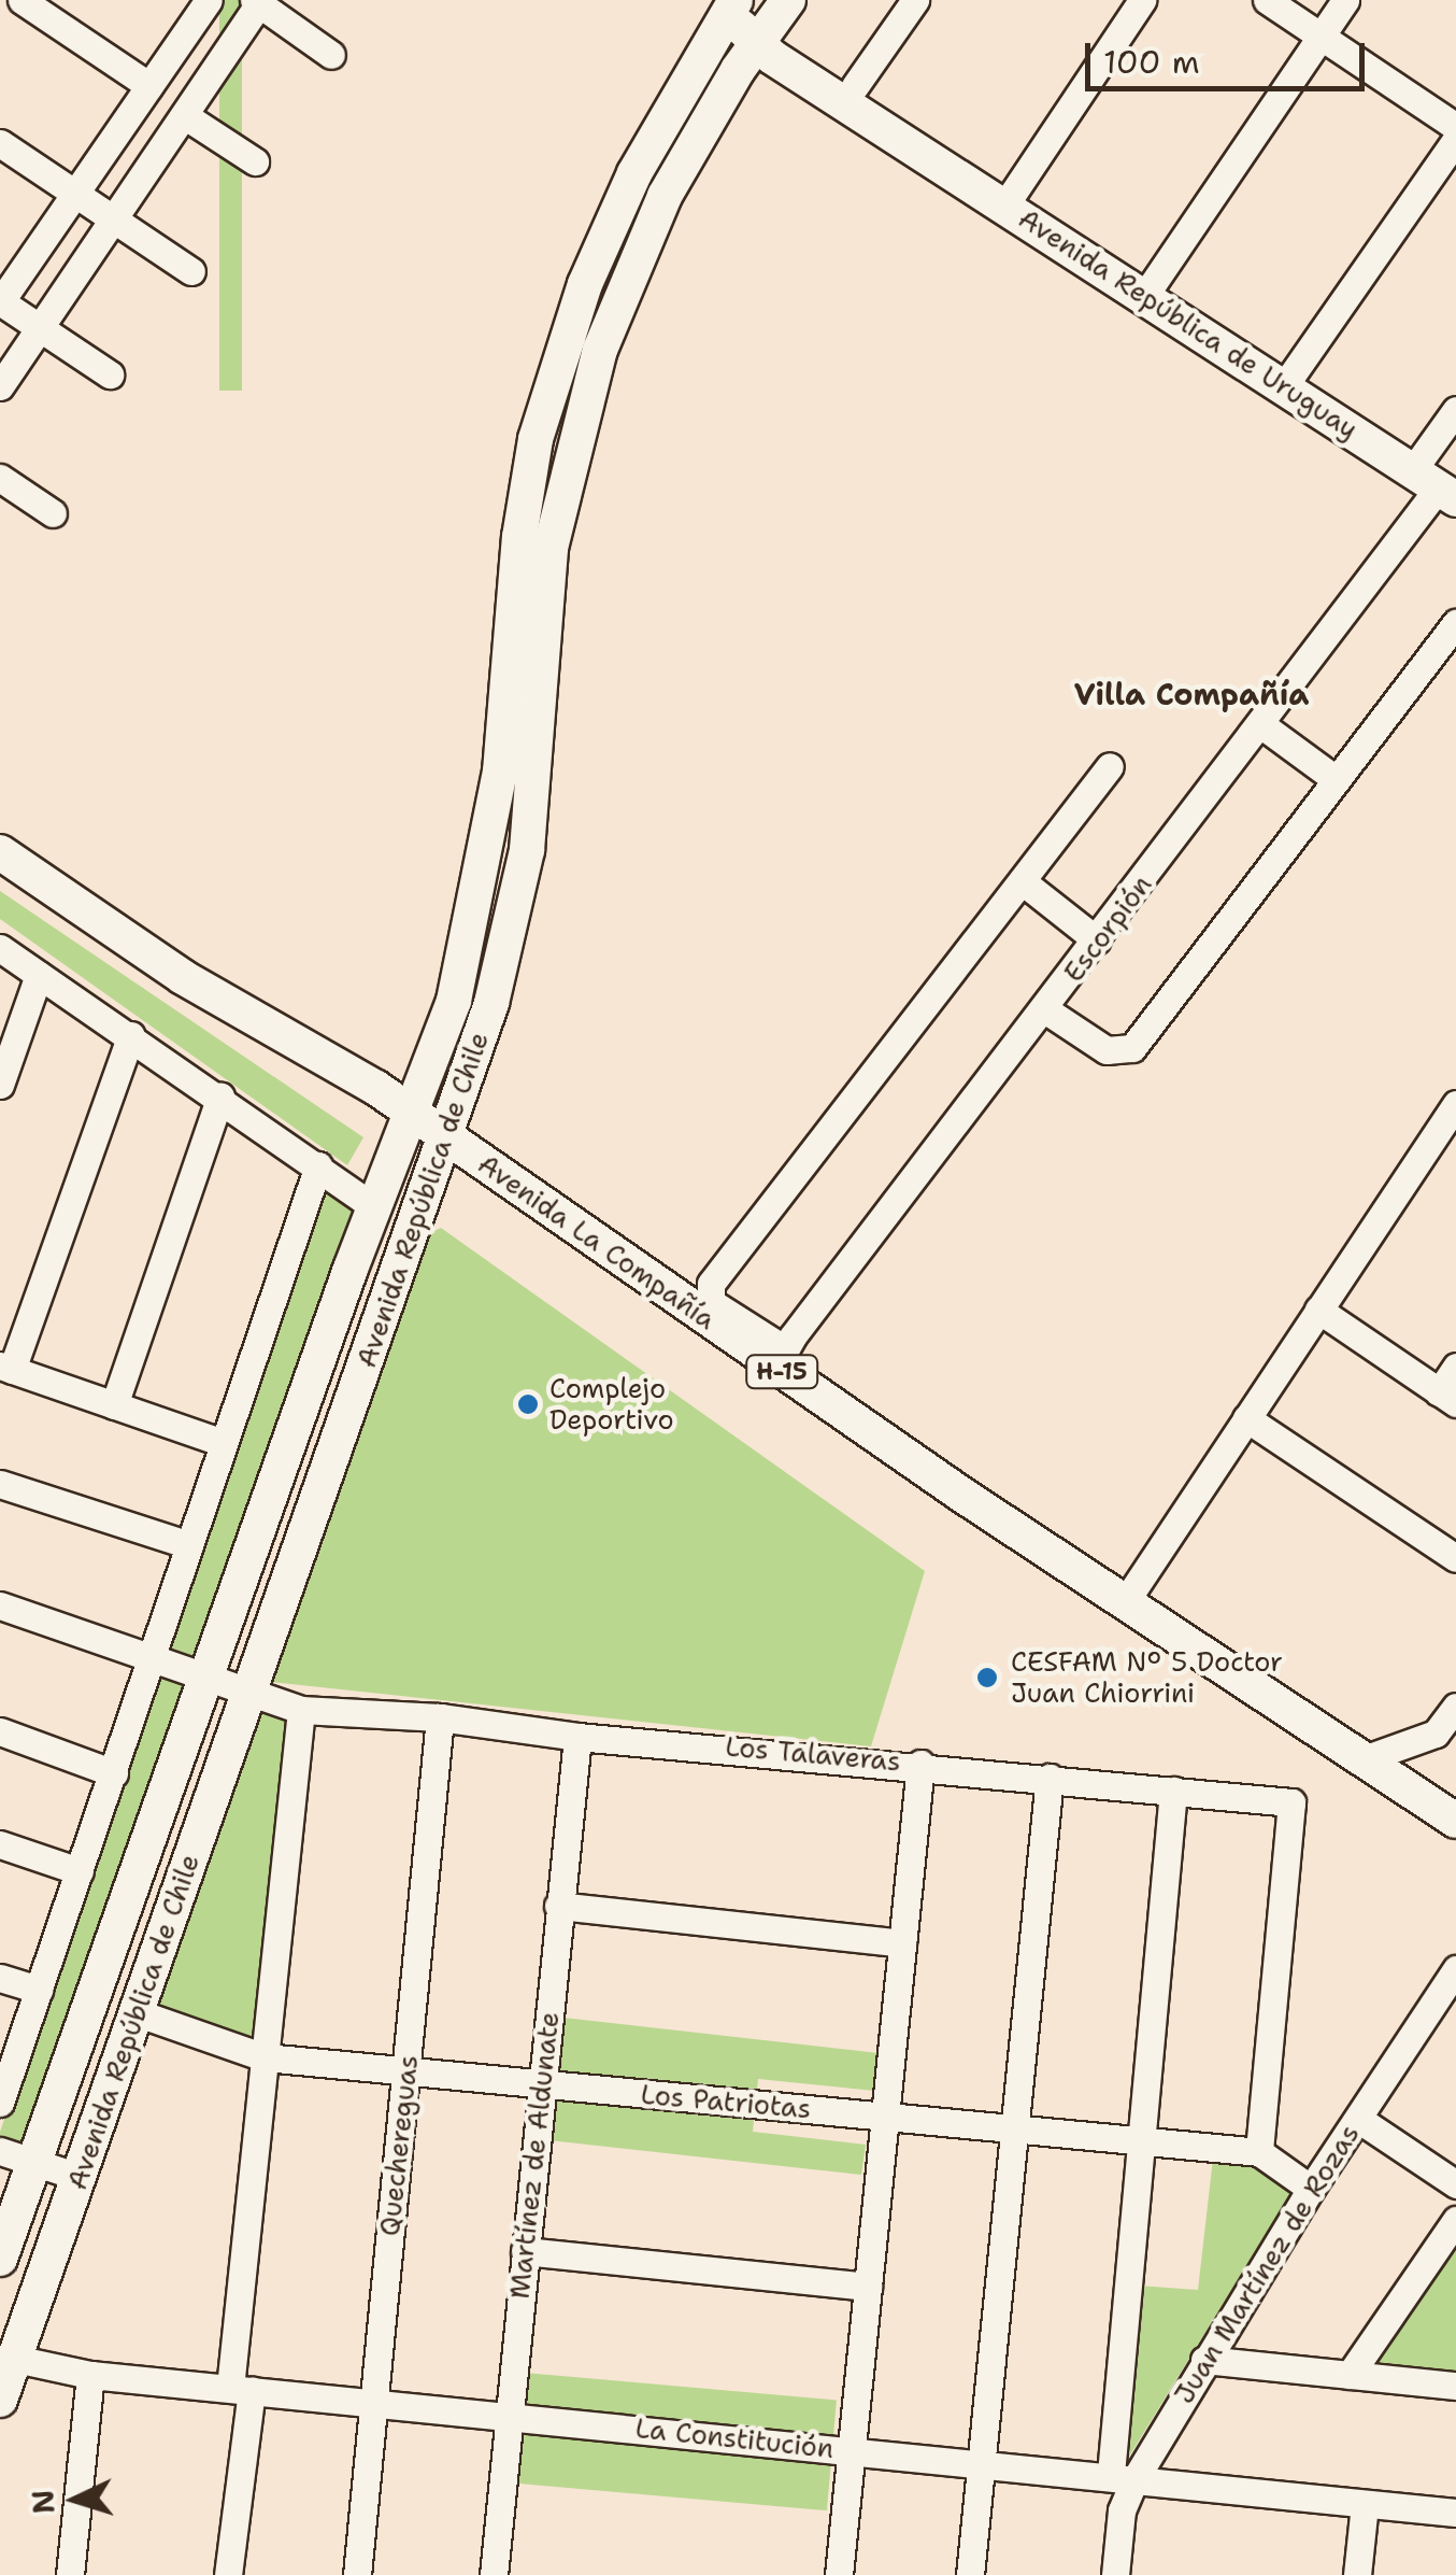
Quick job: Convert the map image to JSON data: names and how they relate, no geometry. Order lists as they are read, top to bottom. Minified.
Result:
{"streets":{"main road":["Avenida República de Uruguay","Avenida República de Chile","Avenida La Compañía","H-15"],"street":["Escorpión","Los Talaveras","Los Patriotas","Quechereguas","Martínez de Aldunate","Juan Martínez de Rozas","La Constitución"]},"crossings":[["Avenida República de Uruguay","Escorpión"],["Avenida República de Uruguay","Avenida República de Chile"],["Escorpión","Avenida La Compañía"],["Avenida República de Chile","Avenida La Compañía"],["Avenida República de Chile","Los Talaveras"],["Avenida República de Chile","Los Patriotas"],["Avenida República de Chile","La Constitución"],["Los Talaveras","Los Patriotas"],["Los Talaveras","Quechereguas"],["Los Talaveras","Martínez de Aldunate"],["Los Patriotas","Quechereguas"],["Los Patriotas","Martínez de Aldunate"],["Los Patriotas","Juan Martínez de Rozas"],["Quechereguas","La Constitución"],["Martínez de Aldunate","La Constitución"],["Juan Martínez de Rozas","La Constitución"]],"districts":["Villa Compañía"],"places":["Complejo Deportivo","CESFAM N° 5 Doctor Juan Chiorrini"],"scale_bar":"100 m","north":"left"}
